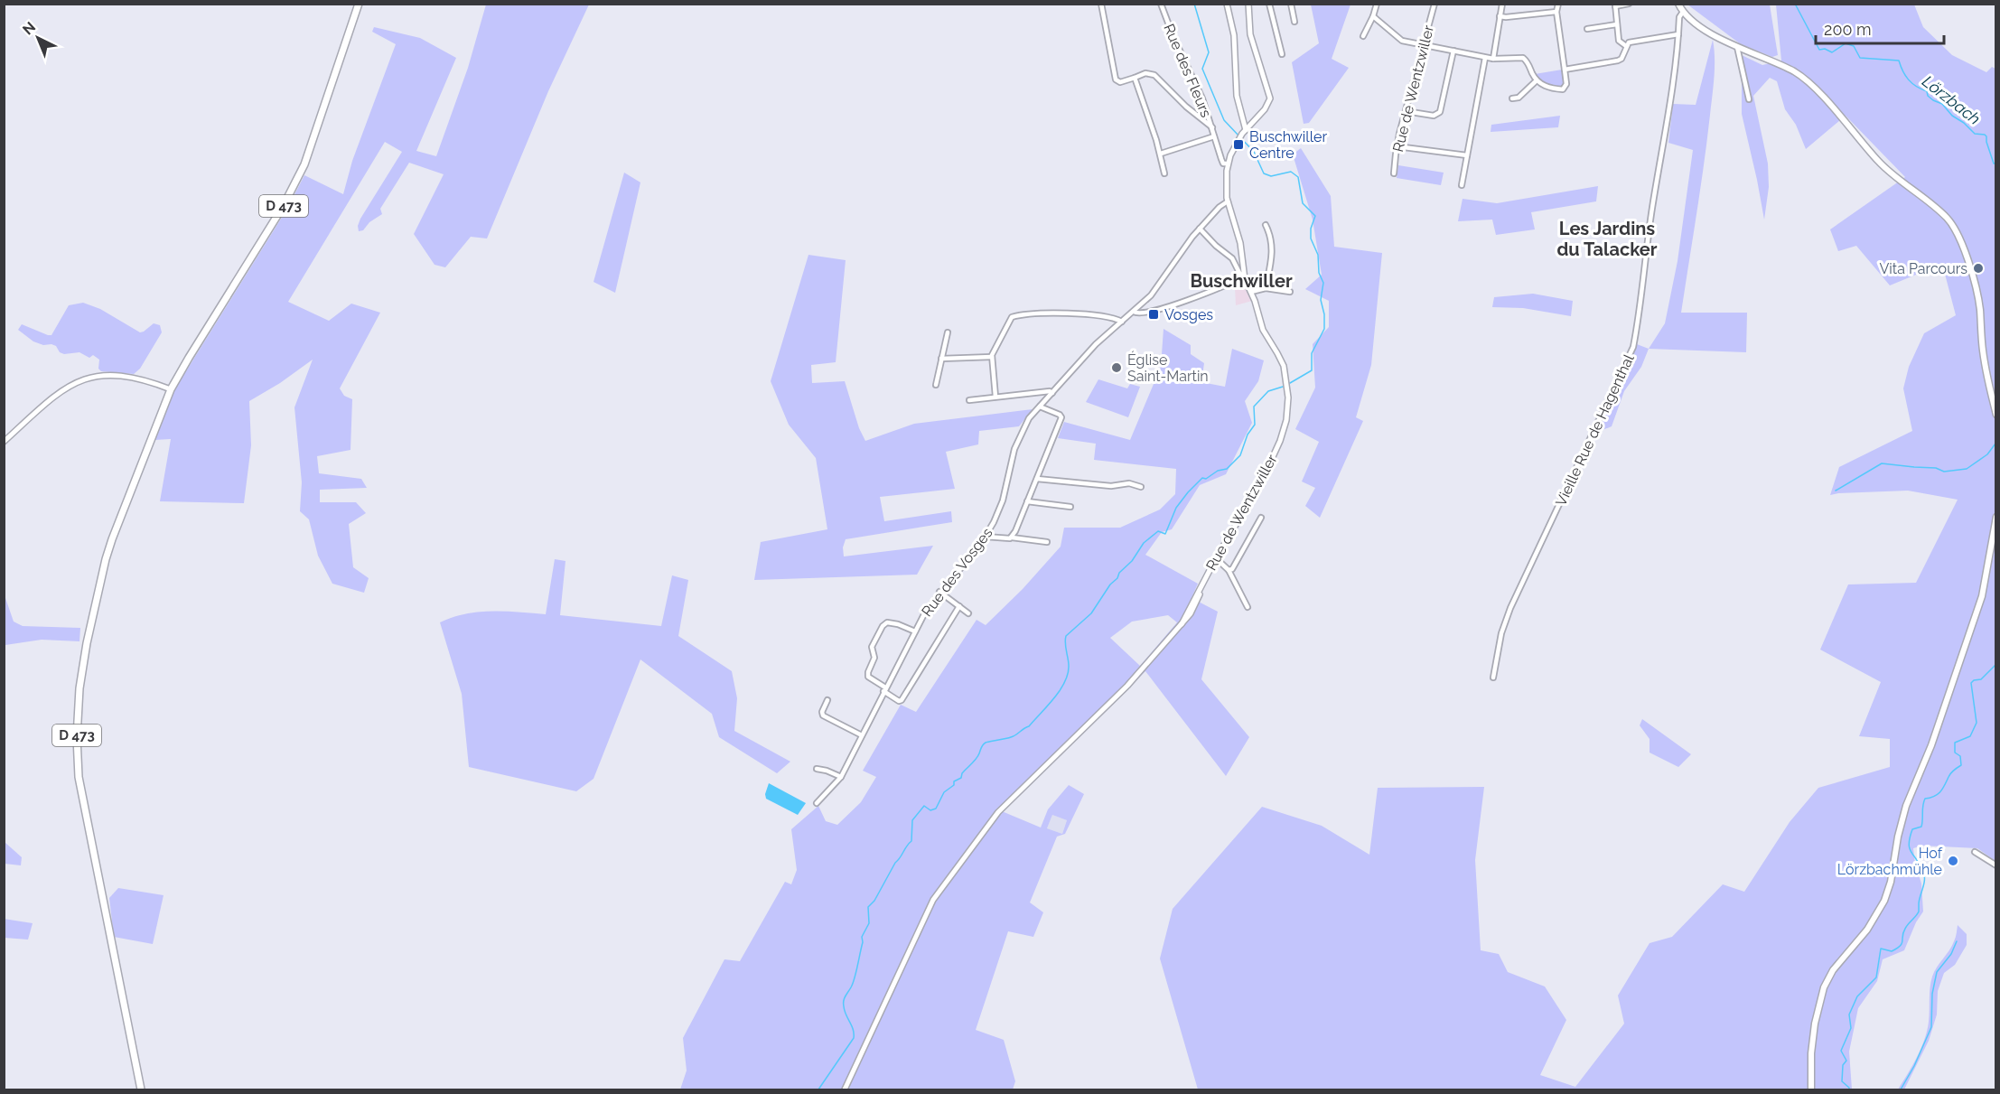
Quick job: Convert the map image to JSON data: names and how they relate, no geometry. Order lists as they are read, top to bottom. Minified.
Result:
{"streets":{"main road":["D 473"],"street":["Rue des Fleurs","Rue de Wentzwiller","Vieille Rue de Hagenthal","Rue des Vosges"]},"crossings":[["Rue des Fleurs","Rue de Wentzwiller"],["Rue de Wentzwiller","Rue des Vosges"]],"districts":["Les Jardins du Talacker","Buschwiller"],"water":["Lörzbach"],"places":{"transit":["Buschwiller Centre","Vosges"],"other":["Vita Parcours","Église Saint-Martin","Hof Lörzbachmühle"]},"scale_bar":"200 m","north":"top left"}
